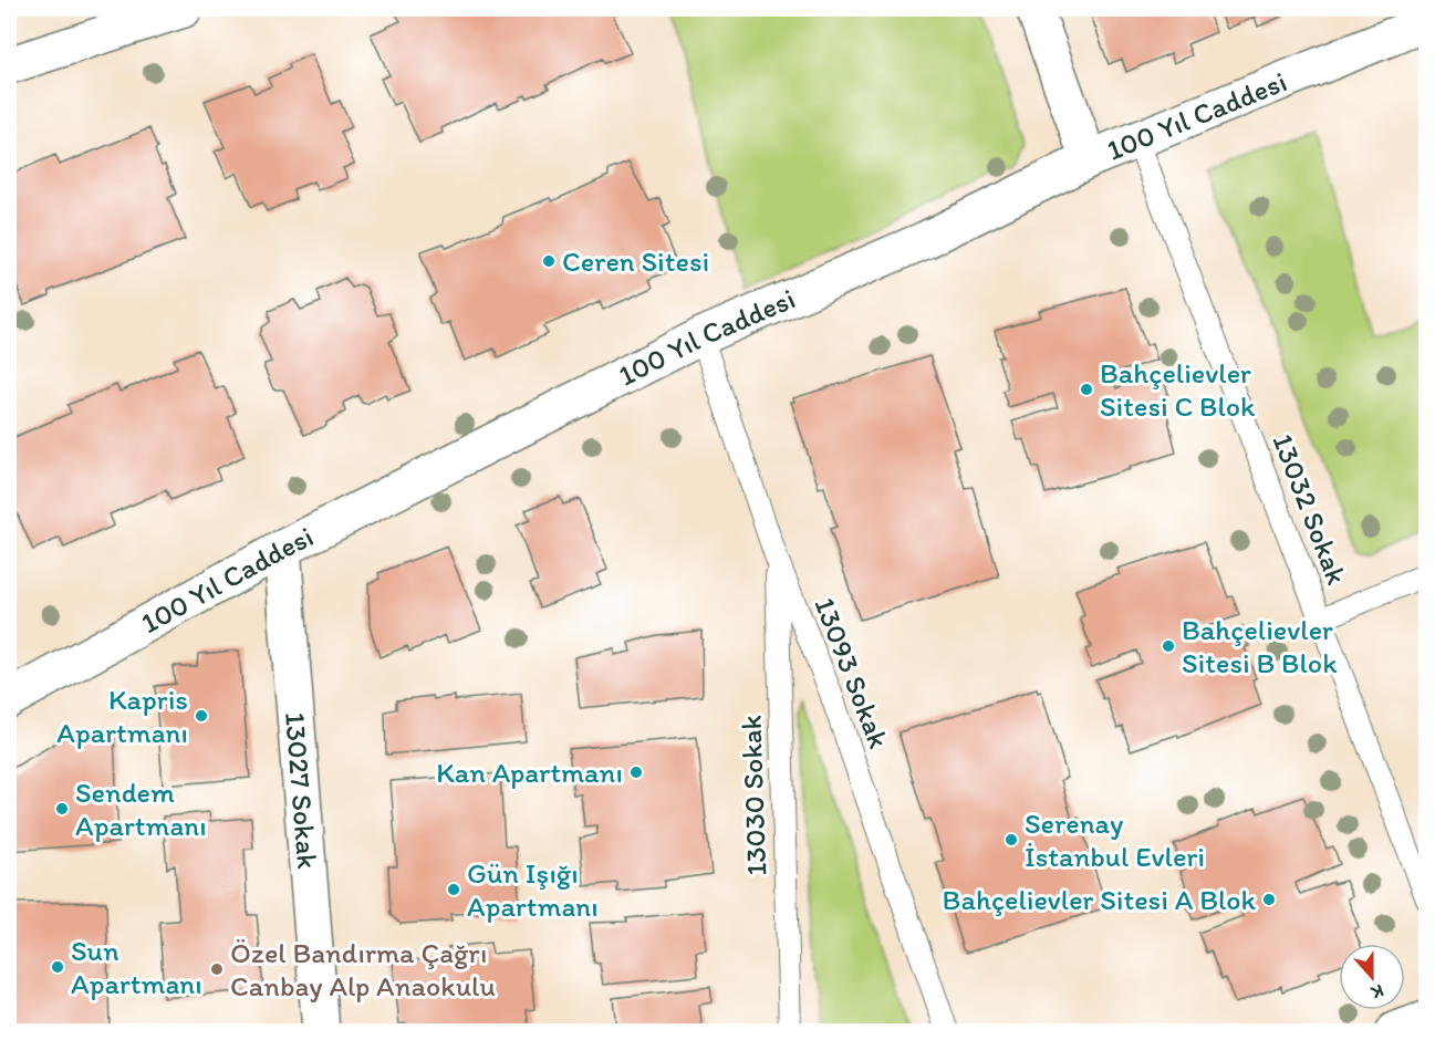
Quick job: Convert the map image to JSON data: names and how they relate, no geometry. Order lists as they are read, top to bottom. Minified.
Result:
{"streets":{"street":["100 Yıl Caddesi","13027 Sokak"],"lane":["13032 Sokak","13093 Sokak","13030 Sokak"]},"crossings":[["100 Yıl Caddesi","13032 Sokak"],["100 Yıl Caddesi","13093 Sokak"],["100 Yıl Caddesi","13027 Sokak"],["13093 Sokak","13030 Sokak"]],"places":["Ceren Sitesi","Bahçelievler Sitesi C Blok","Bahçelievler Sitesi B Blok","Kapris Apartmanı","Kan Apartmanı","Sendem Apartmanı","Serenay İstanbul Evleri","Gün Işığı Apartmanı","Bahçelievler Sitesi A Blok","Sun Apartmanı","Özel Bandırma Çağrı Canbay Alp Anaokulu"],"north":"bottom"}
